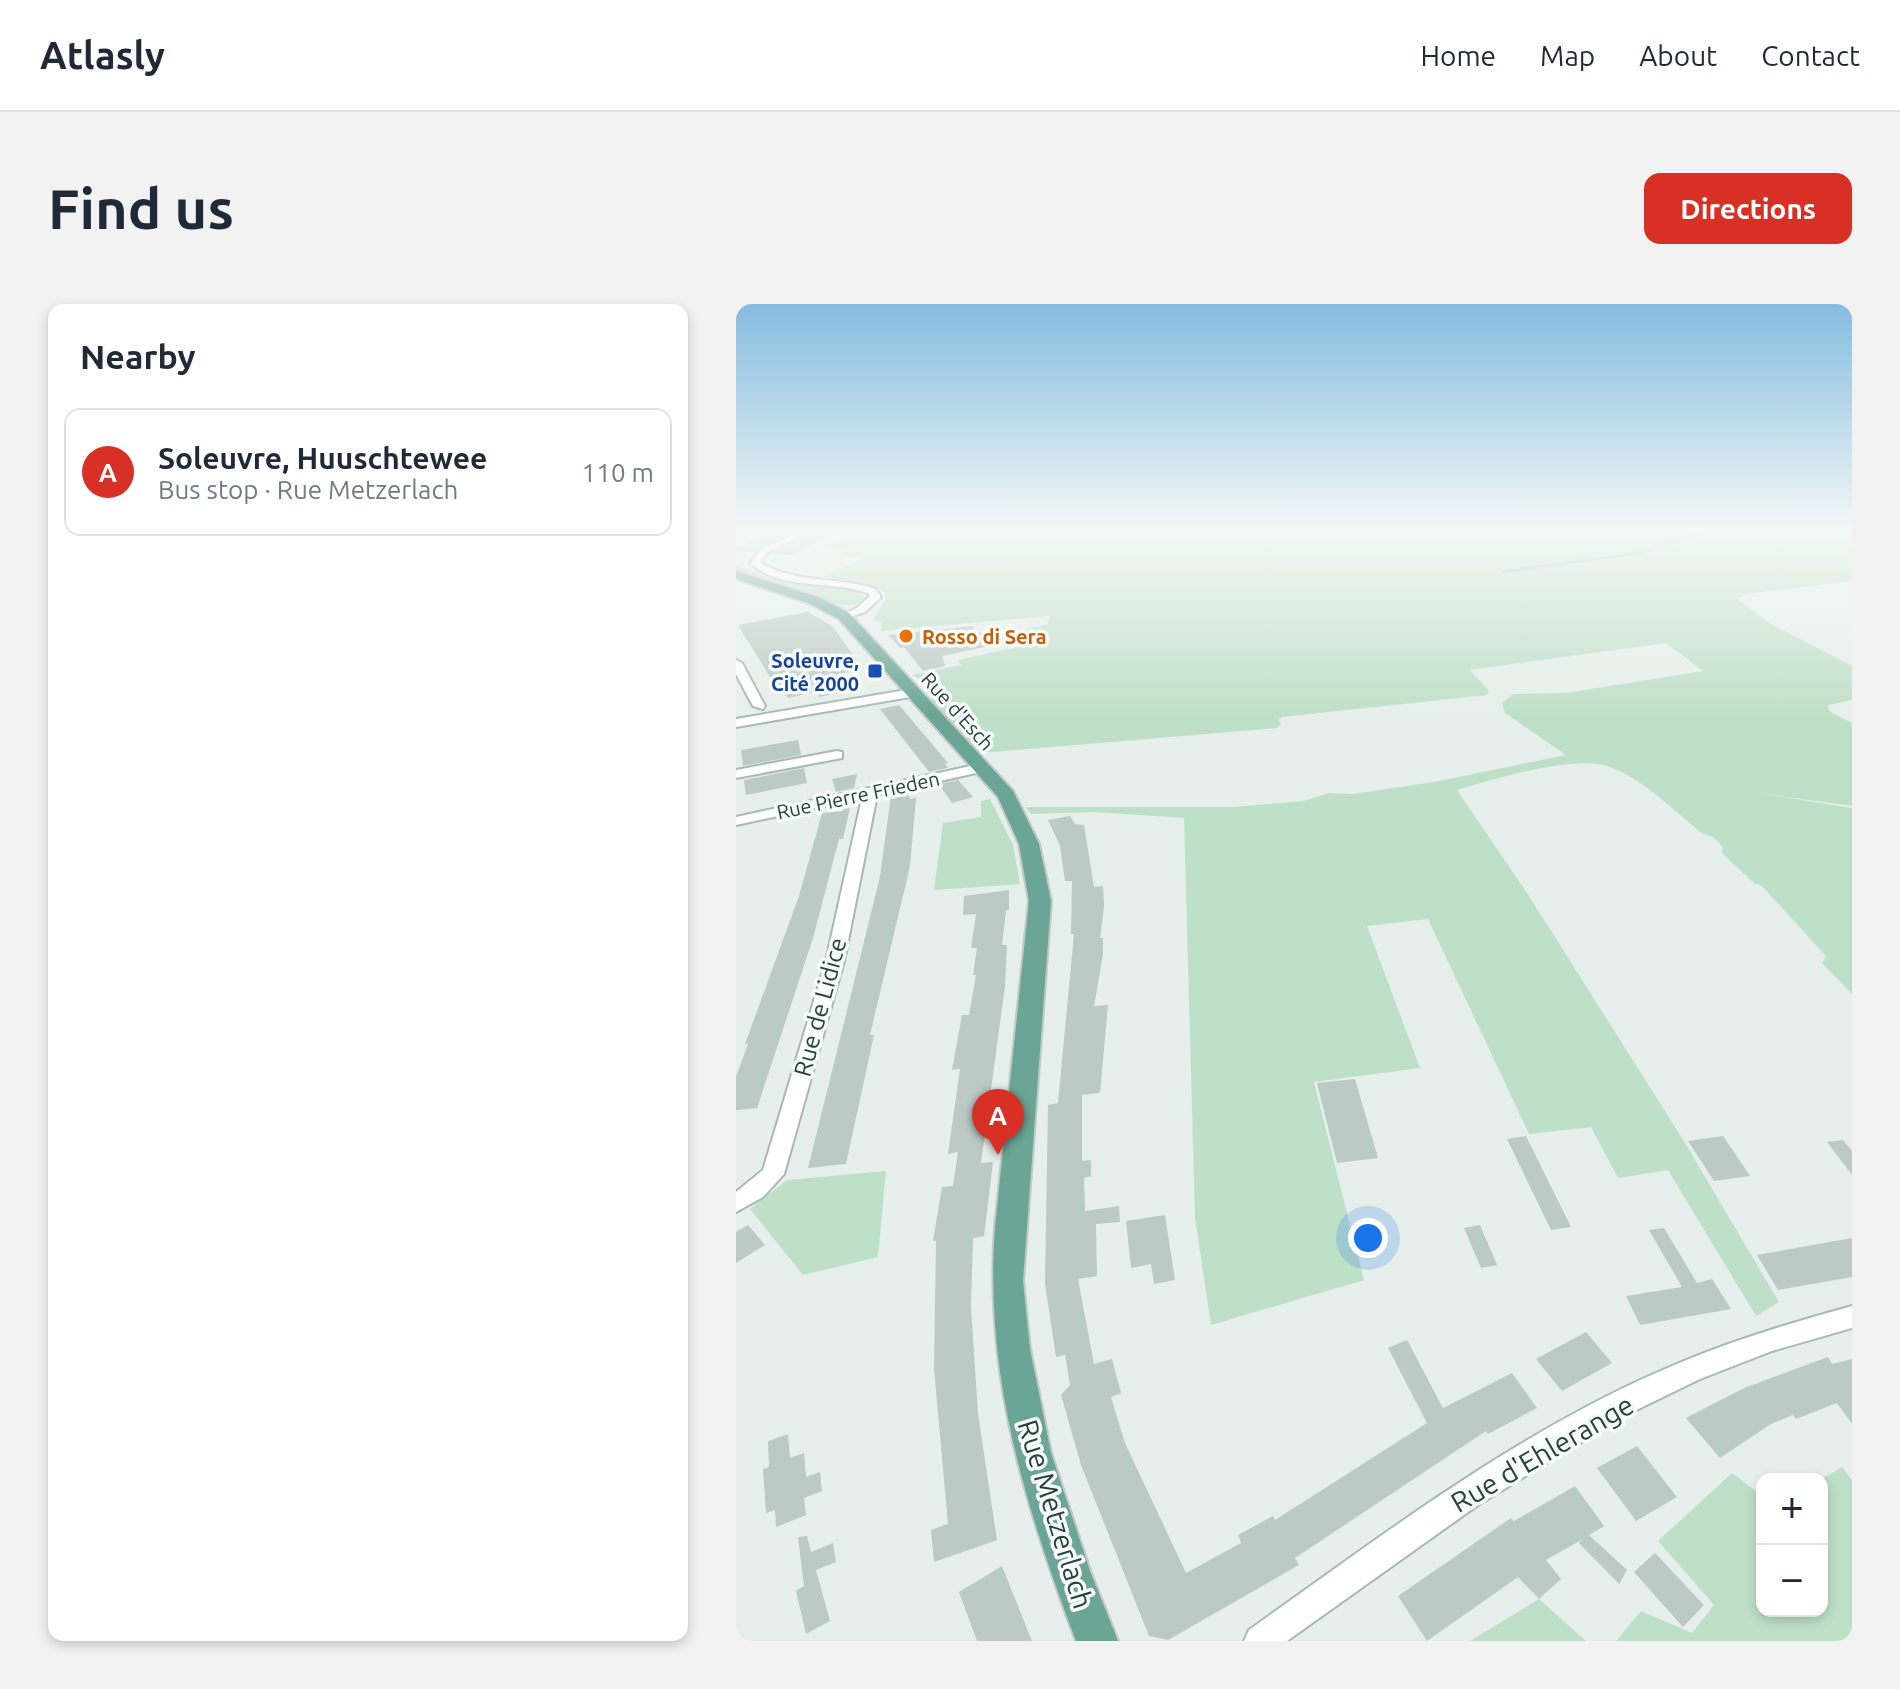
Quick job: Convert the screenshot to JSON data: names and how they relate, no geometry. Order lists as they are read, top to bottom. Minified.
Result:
{"streets":{"main road":["Rue d'Esch","Rue Metzerlach"],"street":["Rue Pierre Frieden","Rue de Lidice","Rue d'Ehlerange"]},"crossings":[["Rue d'Esch","Rue Pierre Frieden"],["Rue d'Esch","Rue Metzerlach"],["Rue Pierre Frieden","Rue de Lidice"]],"places":{"other":["Rosso di Sera"],"transit":["Soleuvre, Cité 2000"]},"page":{"header":"Atlasly","nav":["Home","Map","About","Contact"],"buttons":"Directions","title":"Find us","heading":"Nearby","list":[{"mark":"A","name":"Soleuvre, Huuschtewee","note":"Bus stop · Rue Metzerlach","value":"110 m"}],"pins":"A","map_buttons":["+","−"]}}
